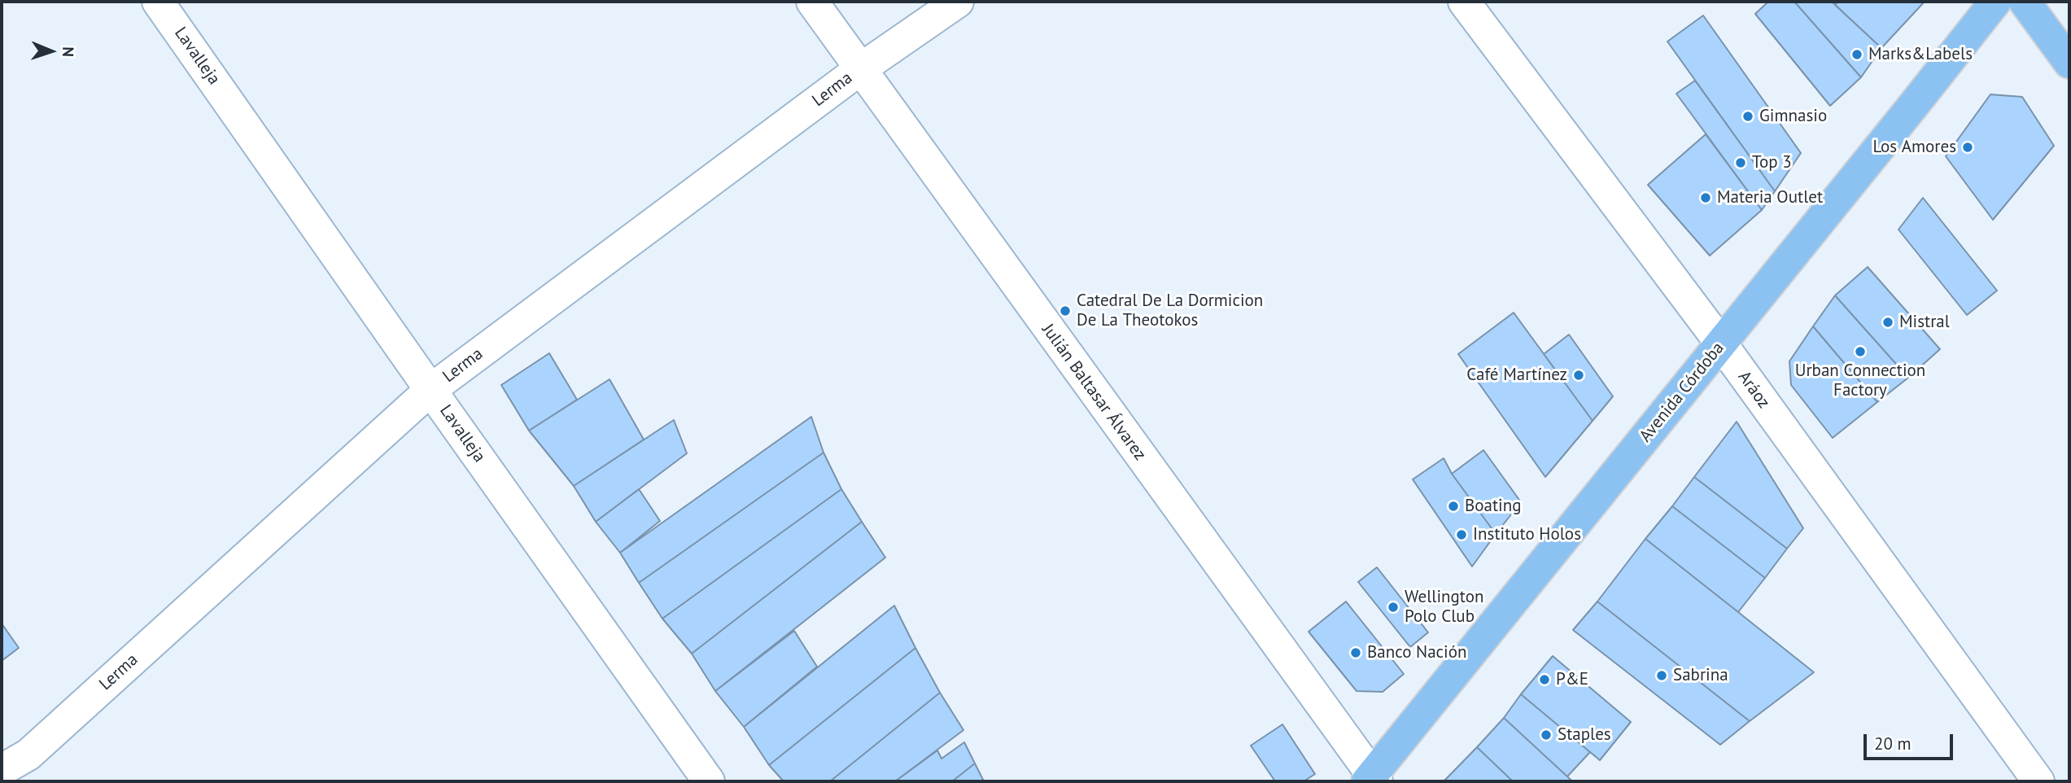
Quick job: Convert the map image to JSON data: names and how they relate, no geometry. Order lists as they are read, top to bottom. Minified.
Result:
{"streets":{"main road":["Avenida Córdoba"],"street":["Lavalleja","Lerma","Aráoz","Julián Baltasar Álvarez"]},"crossings":[["Lavalleja","Lerma"],["Lerma","Julián Baltasar Álvarez"],["Aráoz","Avenida Córdoba"],["Julián Baltasar Álvarez","Avenida Córdoba"]],"places":["Marks&Labels","Gimnasio","Los Amores","Top 3","Materia Outlet","Catedral De La Dormicion De La Theotokos","Mistral","Urban Connection Factory","Café Martínez","Boating","Instituto Holos","Wellington Polo Club","Banco Nación","Sabrina","P&E","Staples"],"scale_bar":"20 m","north":"right"}
